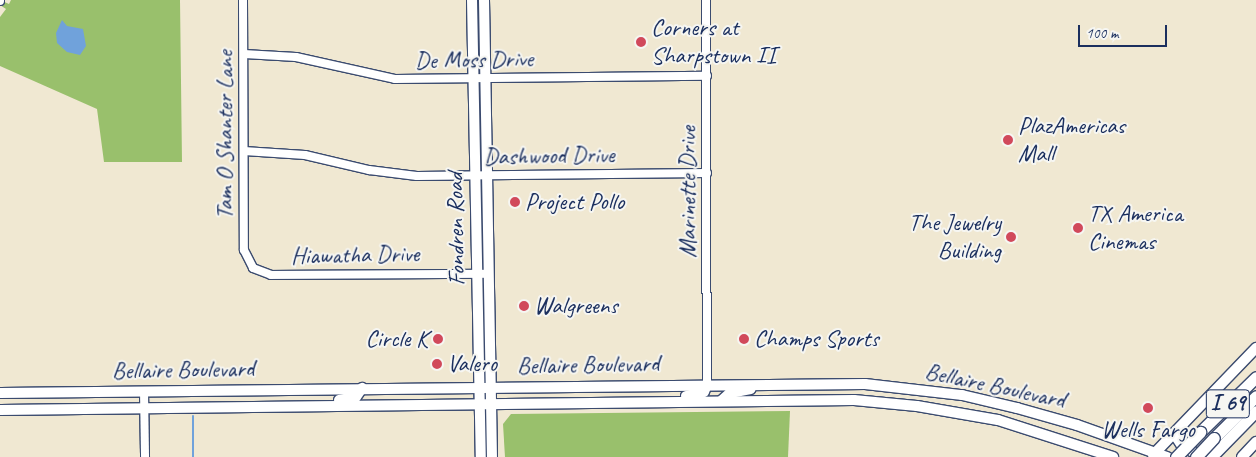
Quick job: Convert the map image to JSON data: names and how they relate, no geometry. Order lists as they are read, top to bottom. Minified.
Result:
{"streets":{"highway":["I 69"],"main road":["Fondren Road","Bellaire Boulevard"],"street":["De Moss Drive","Tam O Shanter Lane","Dashwood Drive","Marinette Drive","Hiawatha Drive"]},"crossings":[["De Moss Drive","Tam O Shanter Lane"],["De Moss Drive","Marinette Drive"],["De Moss Drive","Fondren Road"],["Tam O Shanter Lane","Dashwood Drive"],["Tam O Shanter Lane","Hiawatha Drive"],["Dashwood Drive","Marinette Drive"],["Dashwood Drive","Fondren Road"],["Marinette Drive","Bellaire Boulevard"],["Fondren Road","Hiawatha Drive"],["Fondren Road","Bellaire Boulevard"]],"places":["Corners at Sharpstown II","PlazAmericas Mall","Project Pollo","TX America Cinemas","The Jewelry Building","Walgreens","Circle K","Champs Sports","Valero","Wells Fargo"],"scale_bar":"100 m"}
